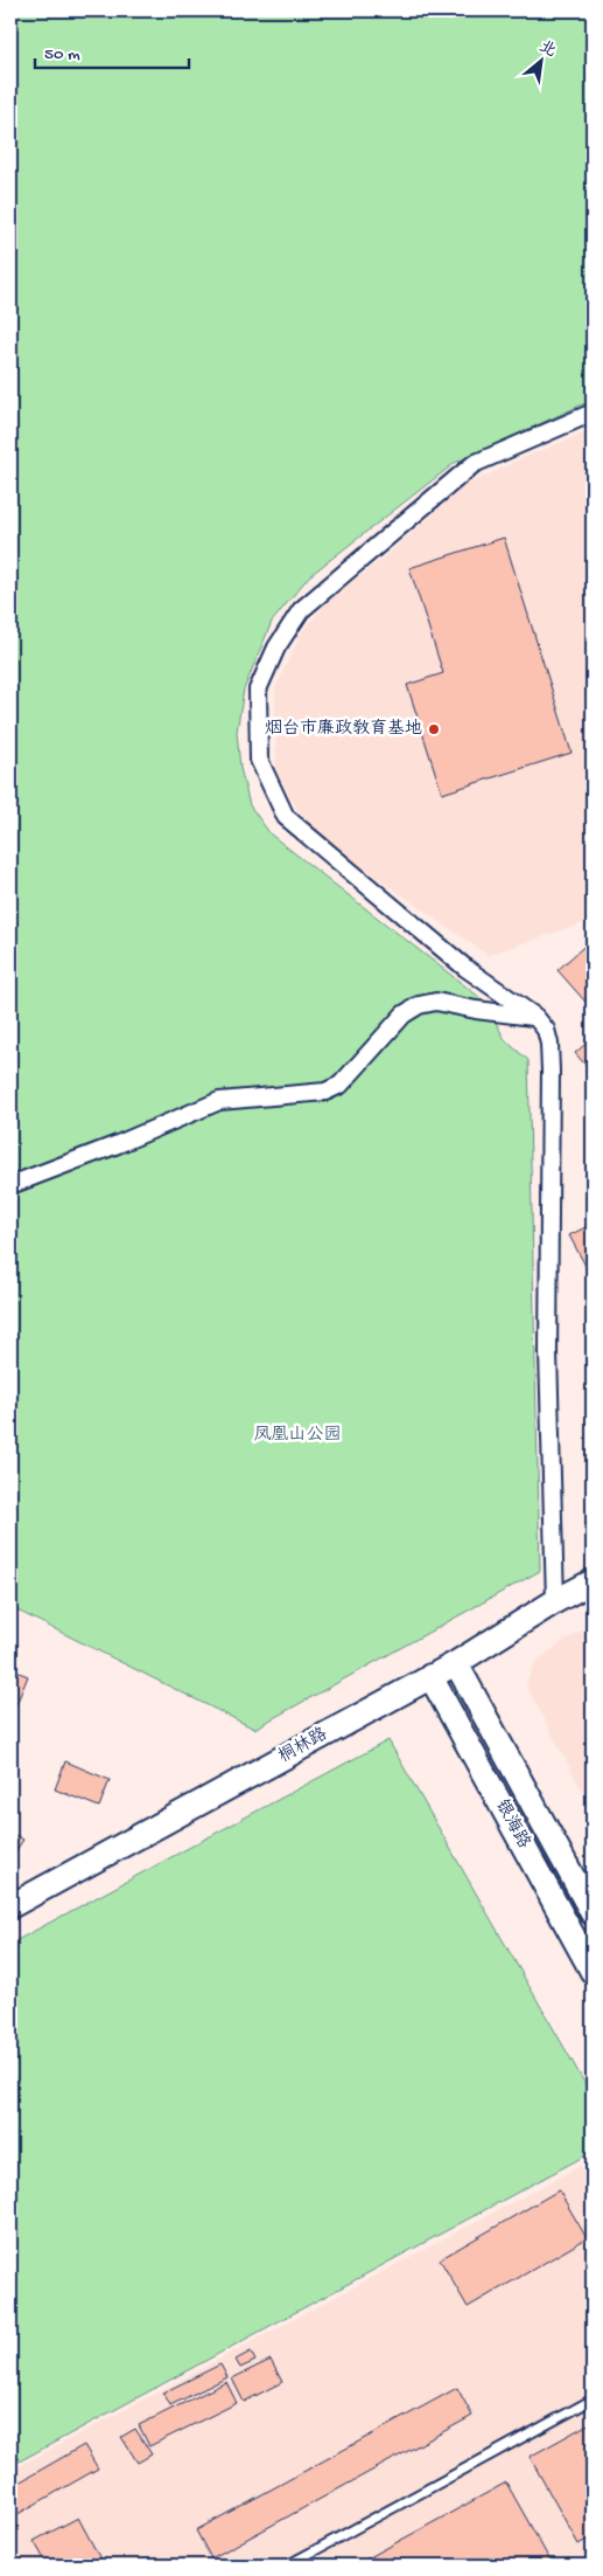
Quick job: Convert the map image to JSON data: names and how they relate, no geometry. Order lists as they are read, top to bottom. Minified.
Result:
{"streets":{"street":["桐林路","银海路"]},"crossings":[["桐林路","银海路"]],"parks":["凤凰山公园"],"places":["烟台市廉政教育基地"],"scale_bar":"50 m","north":"top right"}
